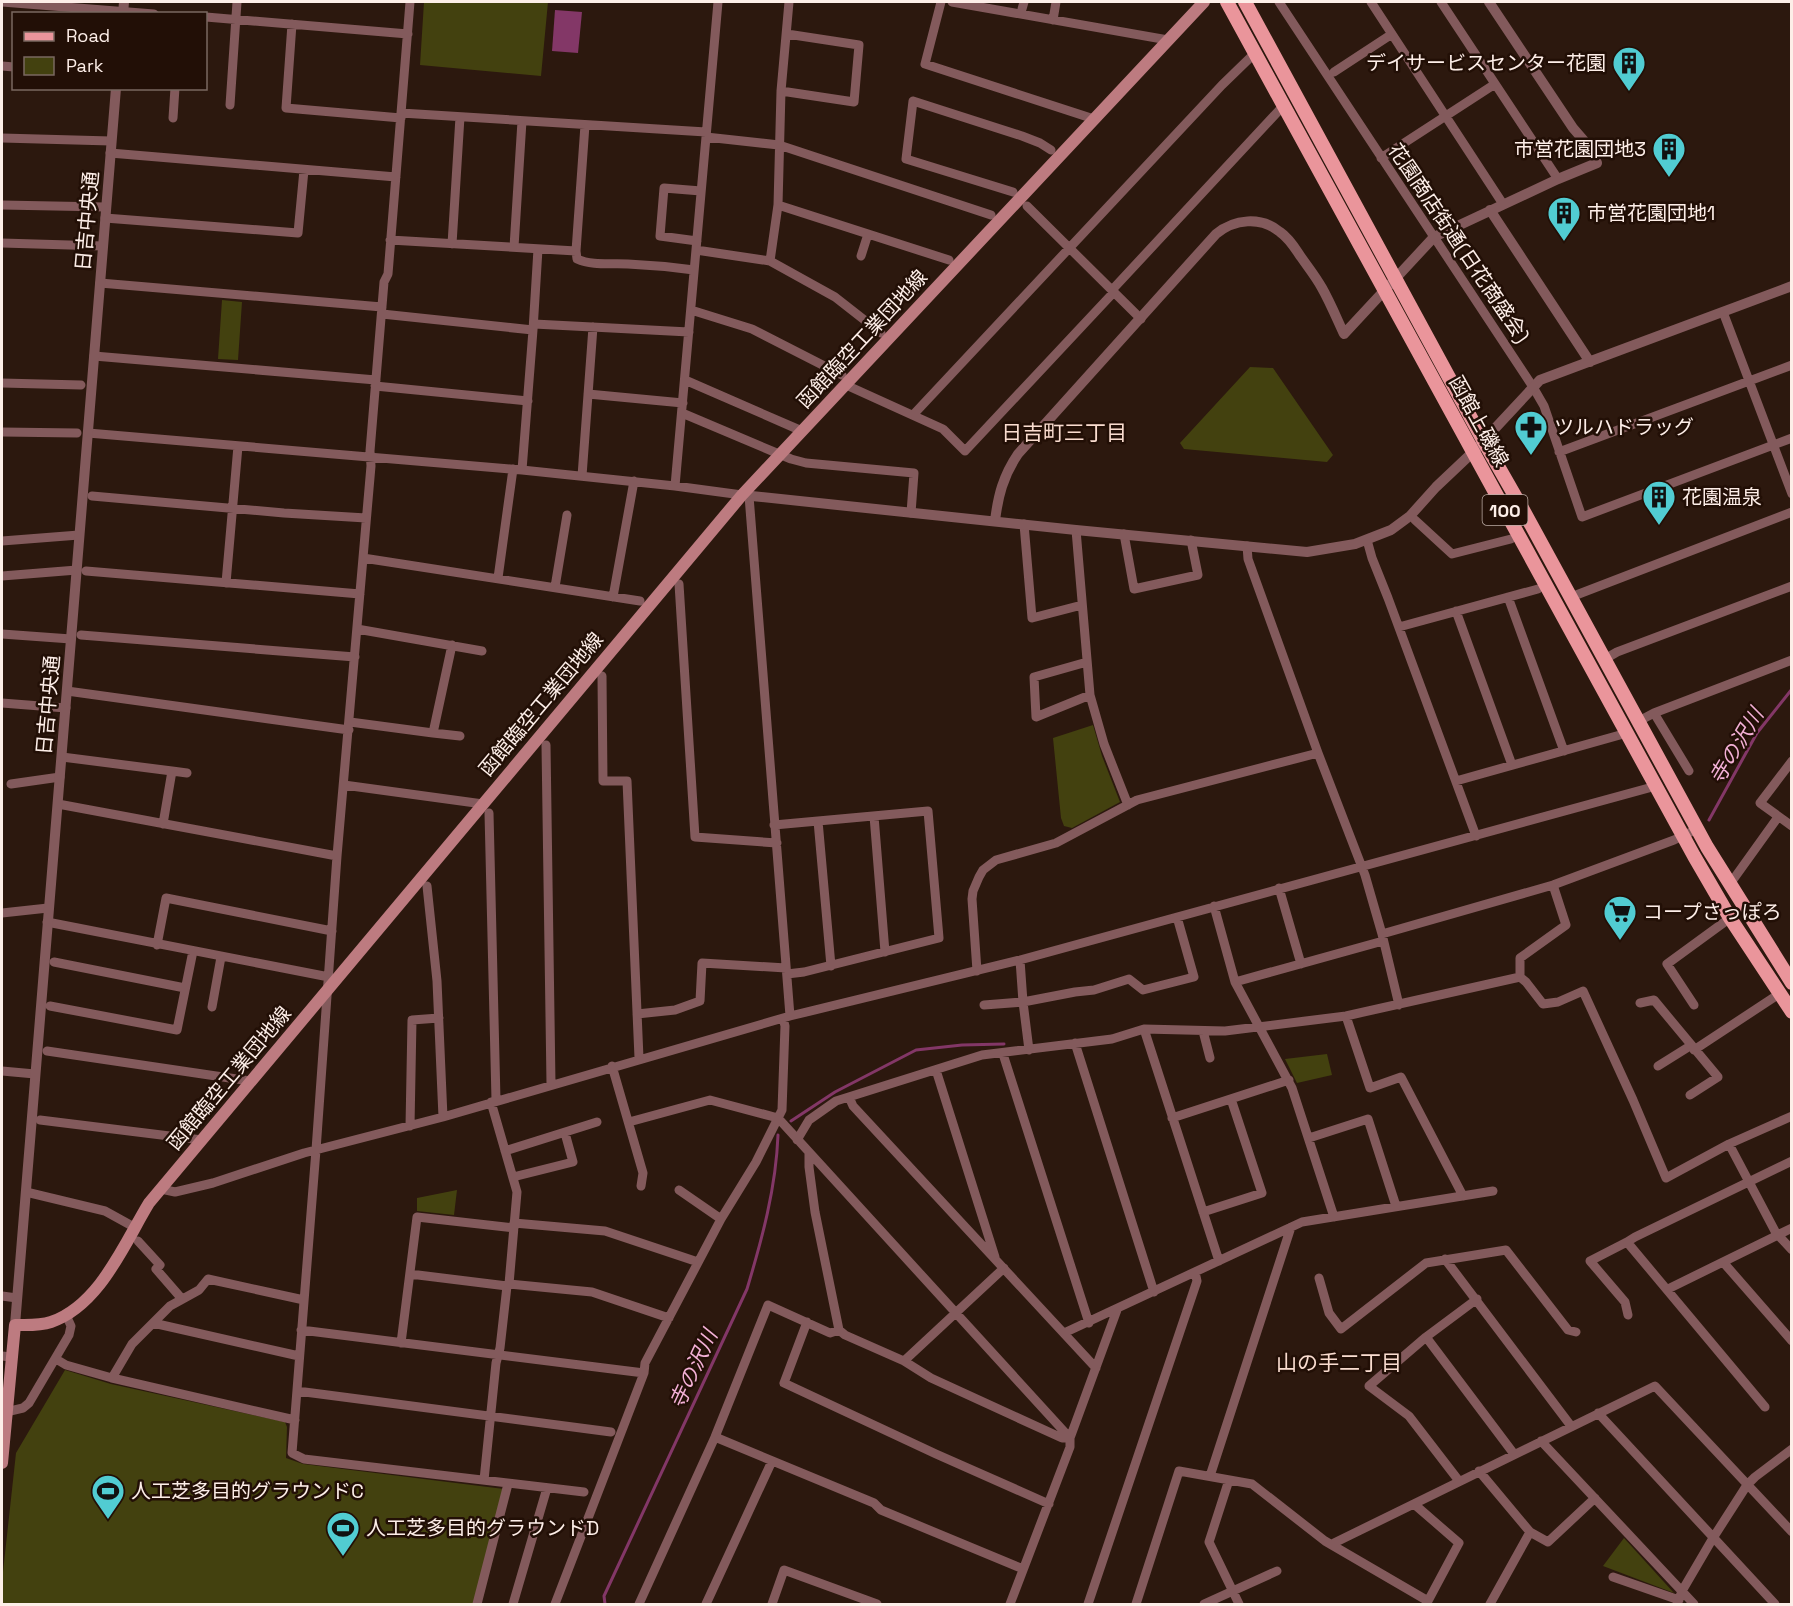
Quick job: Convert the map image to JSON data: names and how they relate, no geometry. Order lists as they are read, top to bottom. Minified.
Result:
{"streets":{"main road":["函館臨空工業団地線","函館上磯線","100"],"street":["日吉中央通","花園商店街通(日花商盛会)"]},"crossings":[["日吉中央通","函館臨空工業団地線"]],"districts":["日吉町三丁目","山の手二丁目"],"water":["寺の沢川"],"places":{"building":["デイサービスセンター花園","市営花園団地3","市営花園団地1","花園温泉"],"pharmacy":["ツルハドラッグ"],"supermarket":["コープさっぽろ"],"sports":["人工芝多目的グラウンドC","人工芝多目的グラウンドD"]},"legend":["Road","Park"]}
